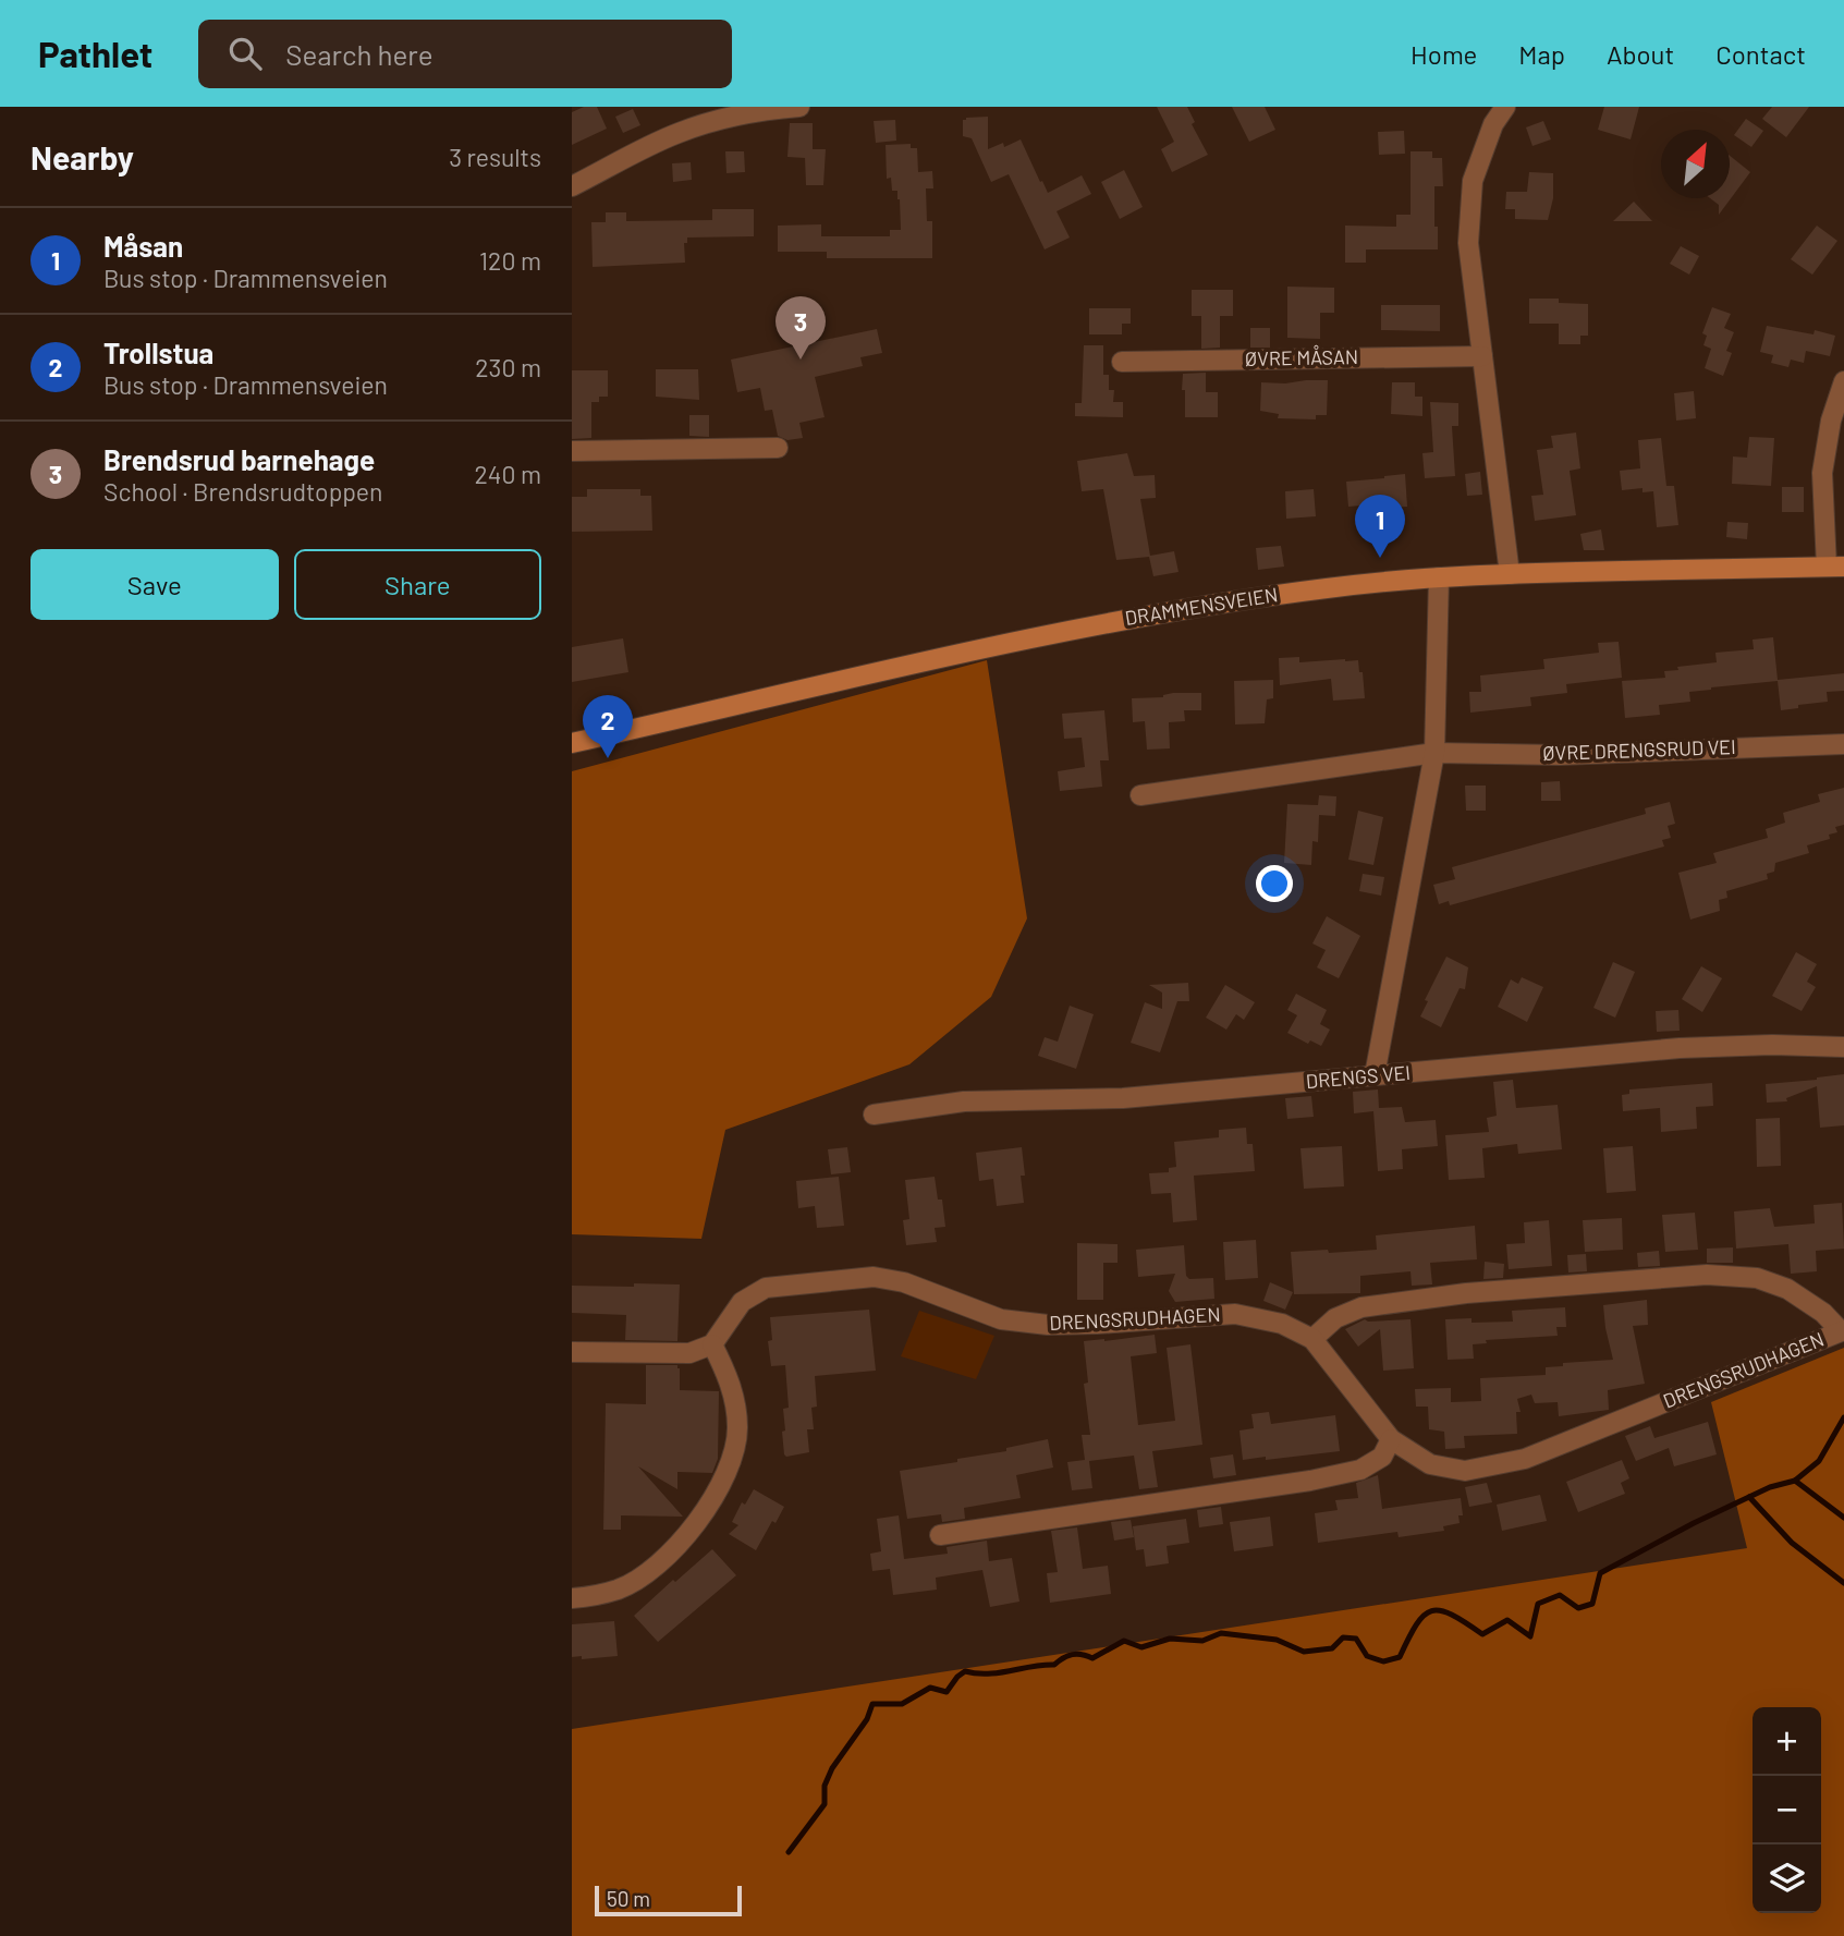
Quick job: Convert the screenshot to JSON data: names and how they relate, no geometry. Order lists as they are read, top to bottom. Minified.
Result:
{"streets":{"main road":["DRAMMENSVEIEN"],"street":["ØVRE MÅSAN","ØVRE DRENGSRUD VEI","DRENGS VEI","DRENGSRUDHAGEN"]},"scale_bar":"50 m","north":"top right","page":{"header":"Pathlet","search":"Search here","nav":["Home","Map","About","Contact"],"heading":["Nearby","3 results"],"list":[{"mark":"1","name":"Måsan","note":"Bus stop · Drammensveien","value":"120 m"},{"mark":"2","name":"Trollstua","note":"Bus stop · Drammensveien","value":"230 m"},{"mark":"3","name":"Brendsrud barnehage","note":"School · Brendsrudtoppen","value":"240 m"}],"pins":["3","1","2"],"buttons":["Save","Share"],"map_buttons":["+","−"],"scale":"50 m"}}
